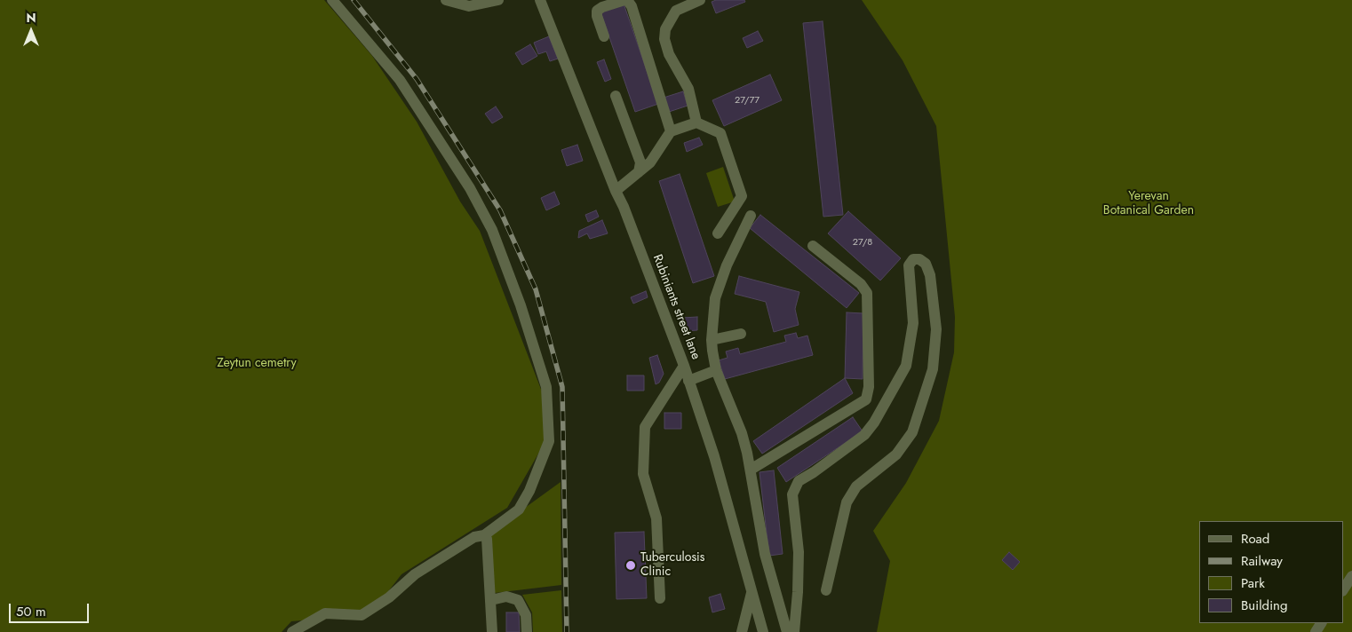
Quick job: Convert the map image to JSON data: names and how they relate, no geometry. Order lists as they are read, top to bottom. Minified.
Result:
{"streets":{"street":["Rubiniants street lane"]},"parks":["Yerevan Botanical Garden","Zeytun cemetry"],"places":["Tuberculosis Clinic"],"house_numbers":["27/77","27/8"],"legend":["Road","Railway","Park","Building"],"scale_bar":"50 m","north":"top"}
